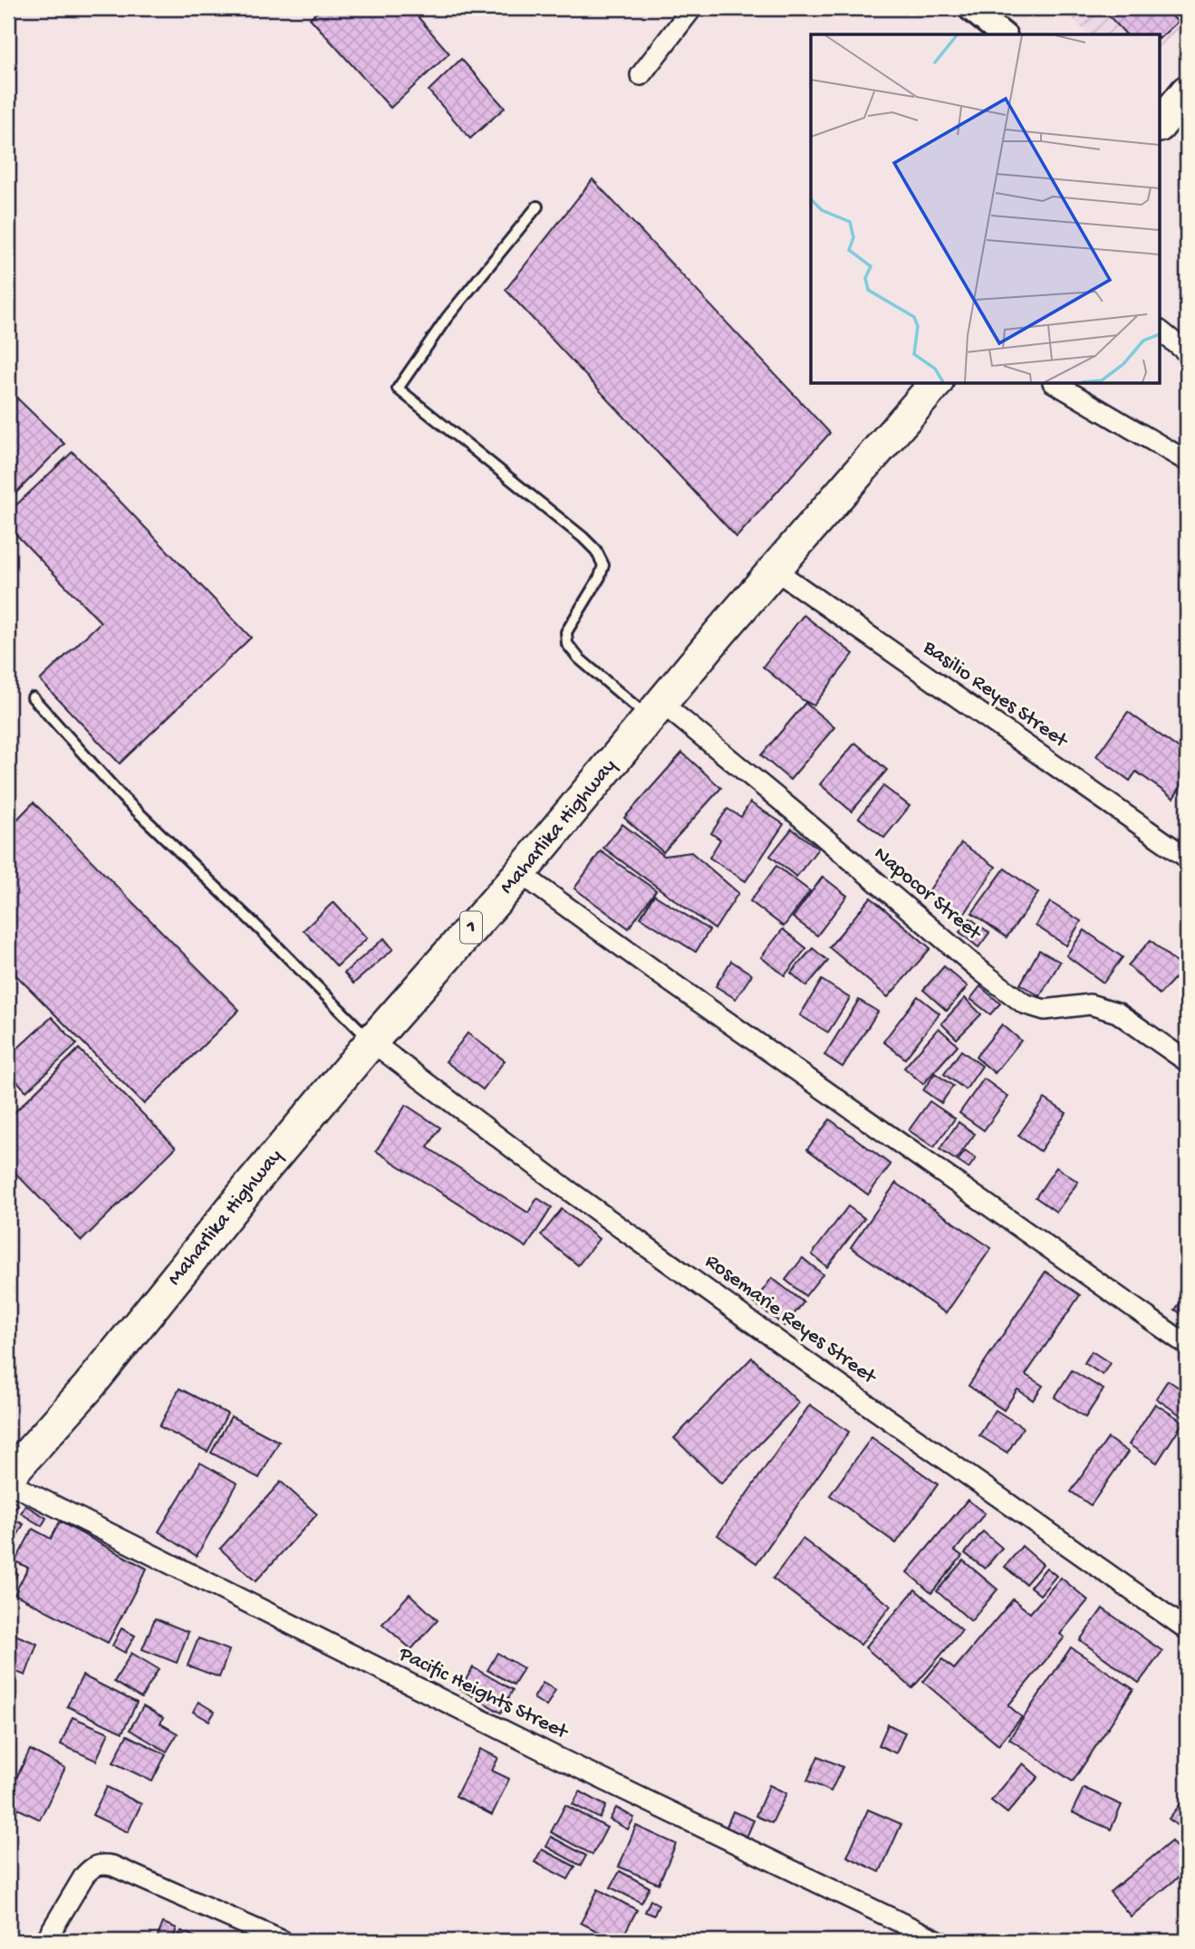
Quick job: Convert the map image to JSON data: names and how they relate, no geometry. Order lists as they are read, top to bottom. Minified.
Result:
{"streets":{"highway":["Maharlika Highway","1"],"street":["Basilio Reyes Street","Napocor Street","Rosemarie Reyes Street","Pacific Heights Street"]},"crossings":[["Basilio Reyes Street","Maharlika Highway"],["Maharlika Highway","Napocor Street"],["Maharlika Highway","Rosemarie Reyes Street"]]}
